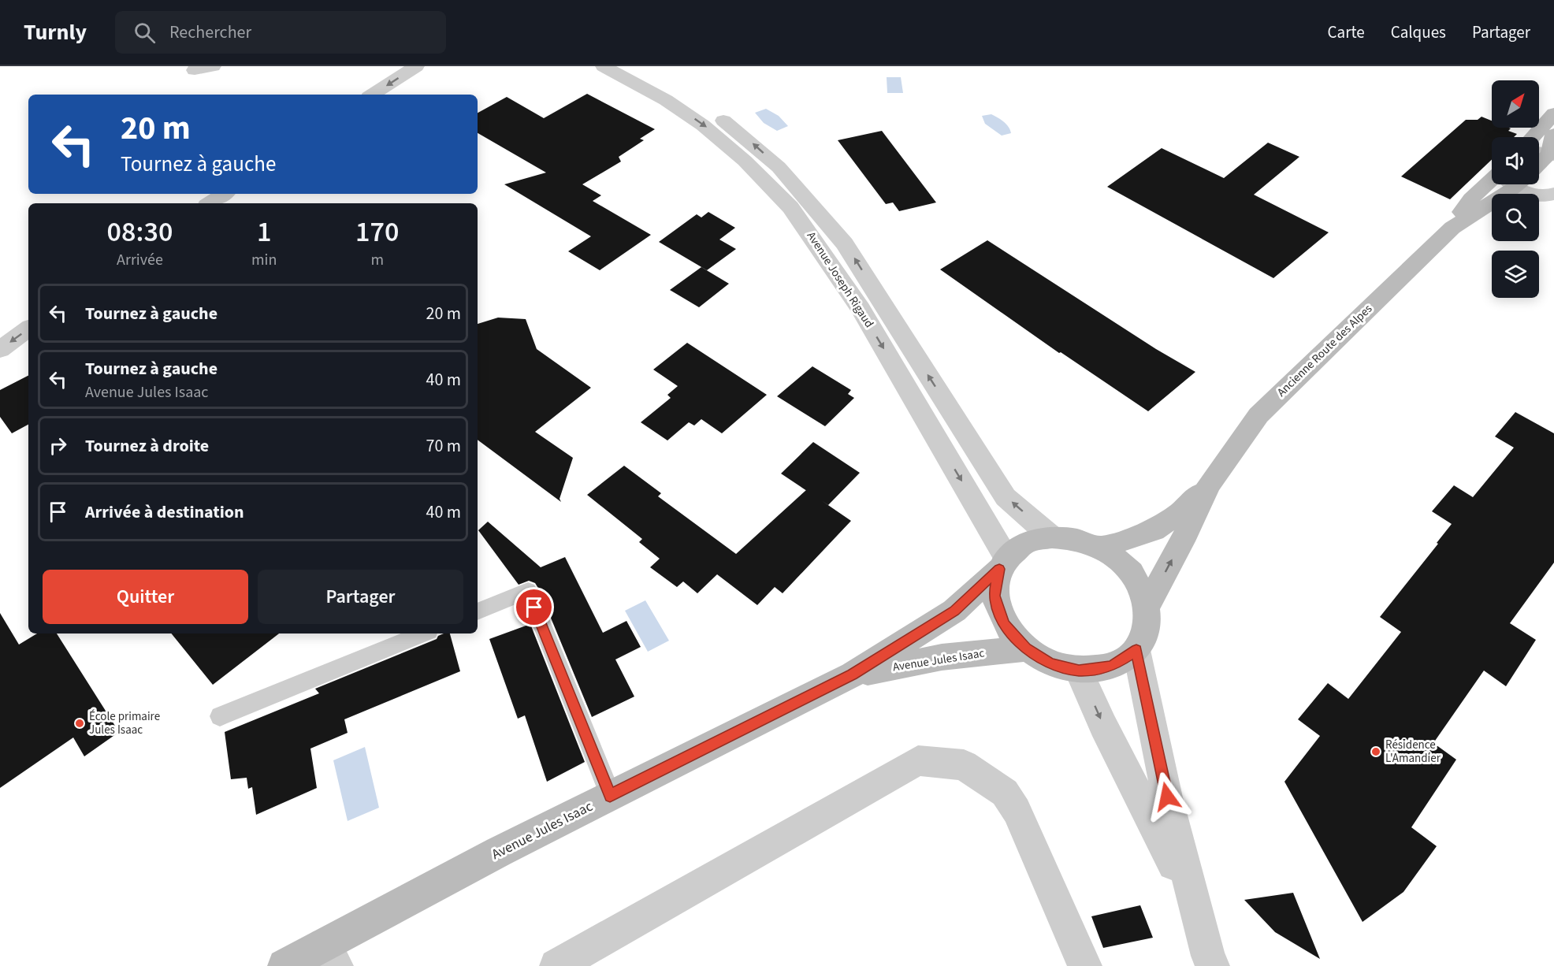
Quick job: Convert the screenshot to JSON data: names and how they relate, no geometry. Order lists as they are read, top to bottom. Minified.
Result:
{"streets":{"main road":["Ancienne Route des Alpes","Avenue Jules Isaac"],"street":["Avenue Joseph Rigaud"]},"crossings":[["Avenue Joseph Rigaud","Ancienne Route des Alpes"],["Avenue Joseph Rigaud","Avenue Jules Isaac"],["Ancienne Route des Alpes","Avenue Jules Isaac"]],"places":["École primaire Jules Isaac","Résidence L'Amandier"],"north":"top right","page":{"header":"Turnly","search":"Rechercher","nav":["Carte","Calques","Partager"],"turn":["20 m","Tournez à gauche"],"eta":["08:30","Arrivée","1","min","170","m"],"list":[{"name":"Tournez à gauche","value":"20 m"},{"name":"Tournez à gauche","note":"Avenue Jules Isaac","value":"40 m"},{"name":"Tournez à droite","value":"70 m"},{"name":"Arrivée à destination","value":"40 m"}],"buttons":["Quitter","Partager"]}}
